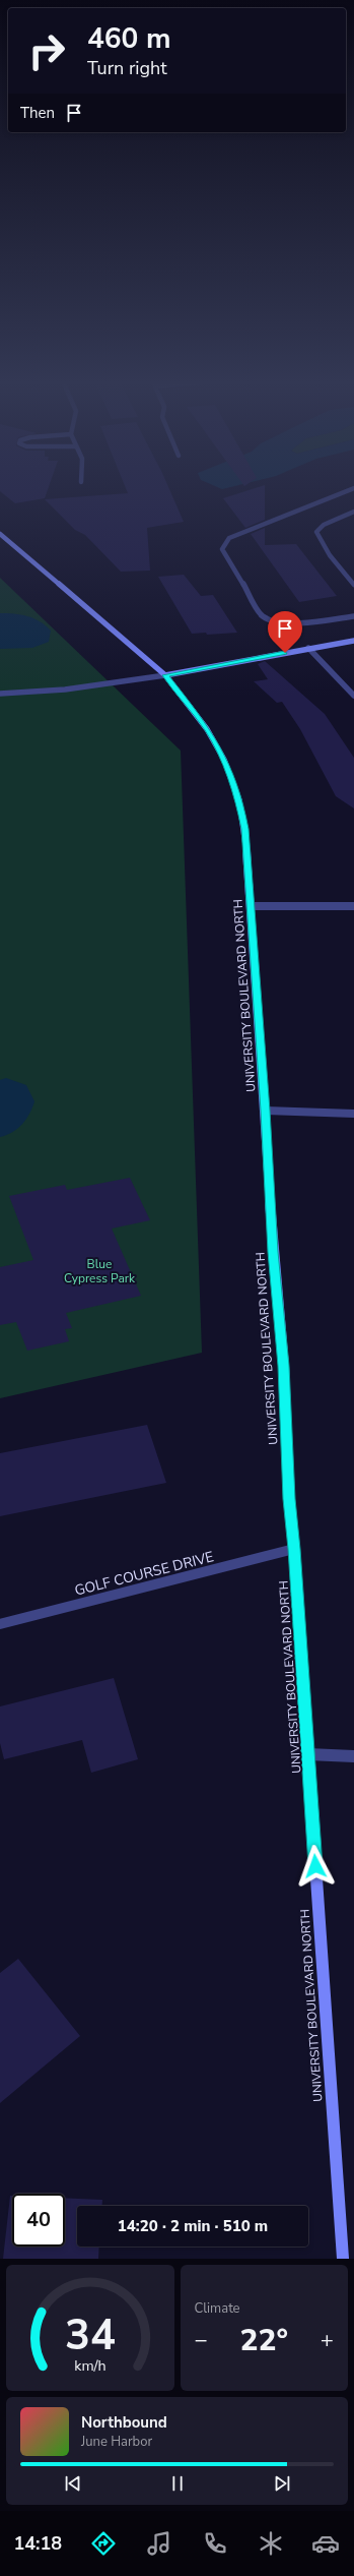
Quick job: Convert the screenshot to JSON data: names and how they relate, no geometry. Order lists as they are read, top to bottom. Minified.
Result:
{"streets":{"street":["UNIVERSITY BOULEVARD NORTH","GOLF COURSE DRIVE"]},"crossings":[["UNIVERSITY BOULEVARD NORTH","GOLF COURSE DRIVE"]],"parks":["Blue Cypress Park"],"page":{"turn":["460 m","Turn right"],"then":"Then","limit":"40","trip":"14:20 · 2 min · 510 m","tile":"Climate","heat":["−","22°","+"],"song":["Northbound","June Harbor"],"tabs":"14:18","gauge":["34","km/h"]}}
